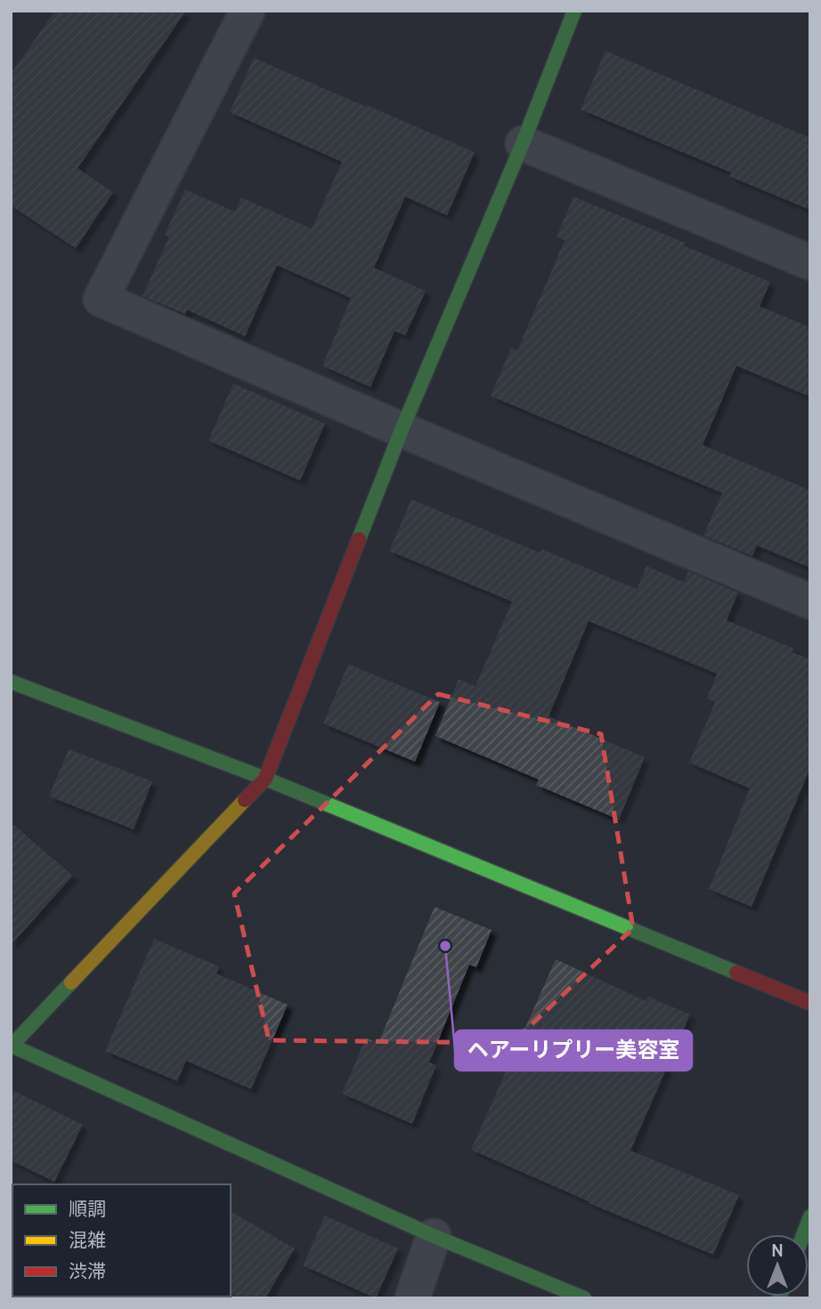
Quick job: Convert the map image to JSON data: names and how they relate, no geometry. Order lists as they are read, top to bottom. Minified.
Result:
{"places":["ヘアーリプリー美容室"],"legend":["順調","混雑","渋滞"],"north":"top"}
